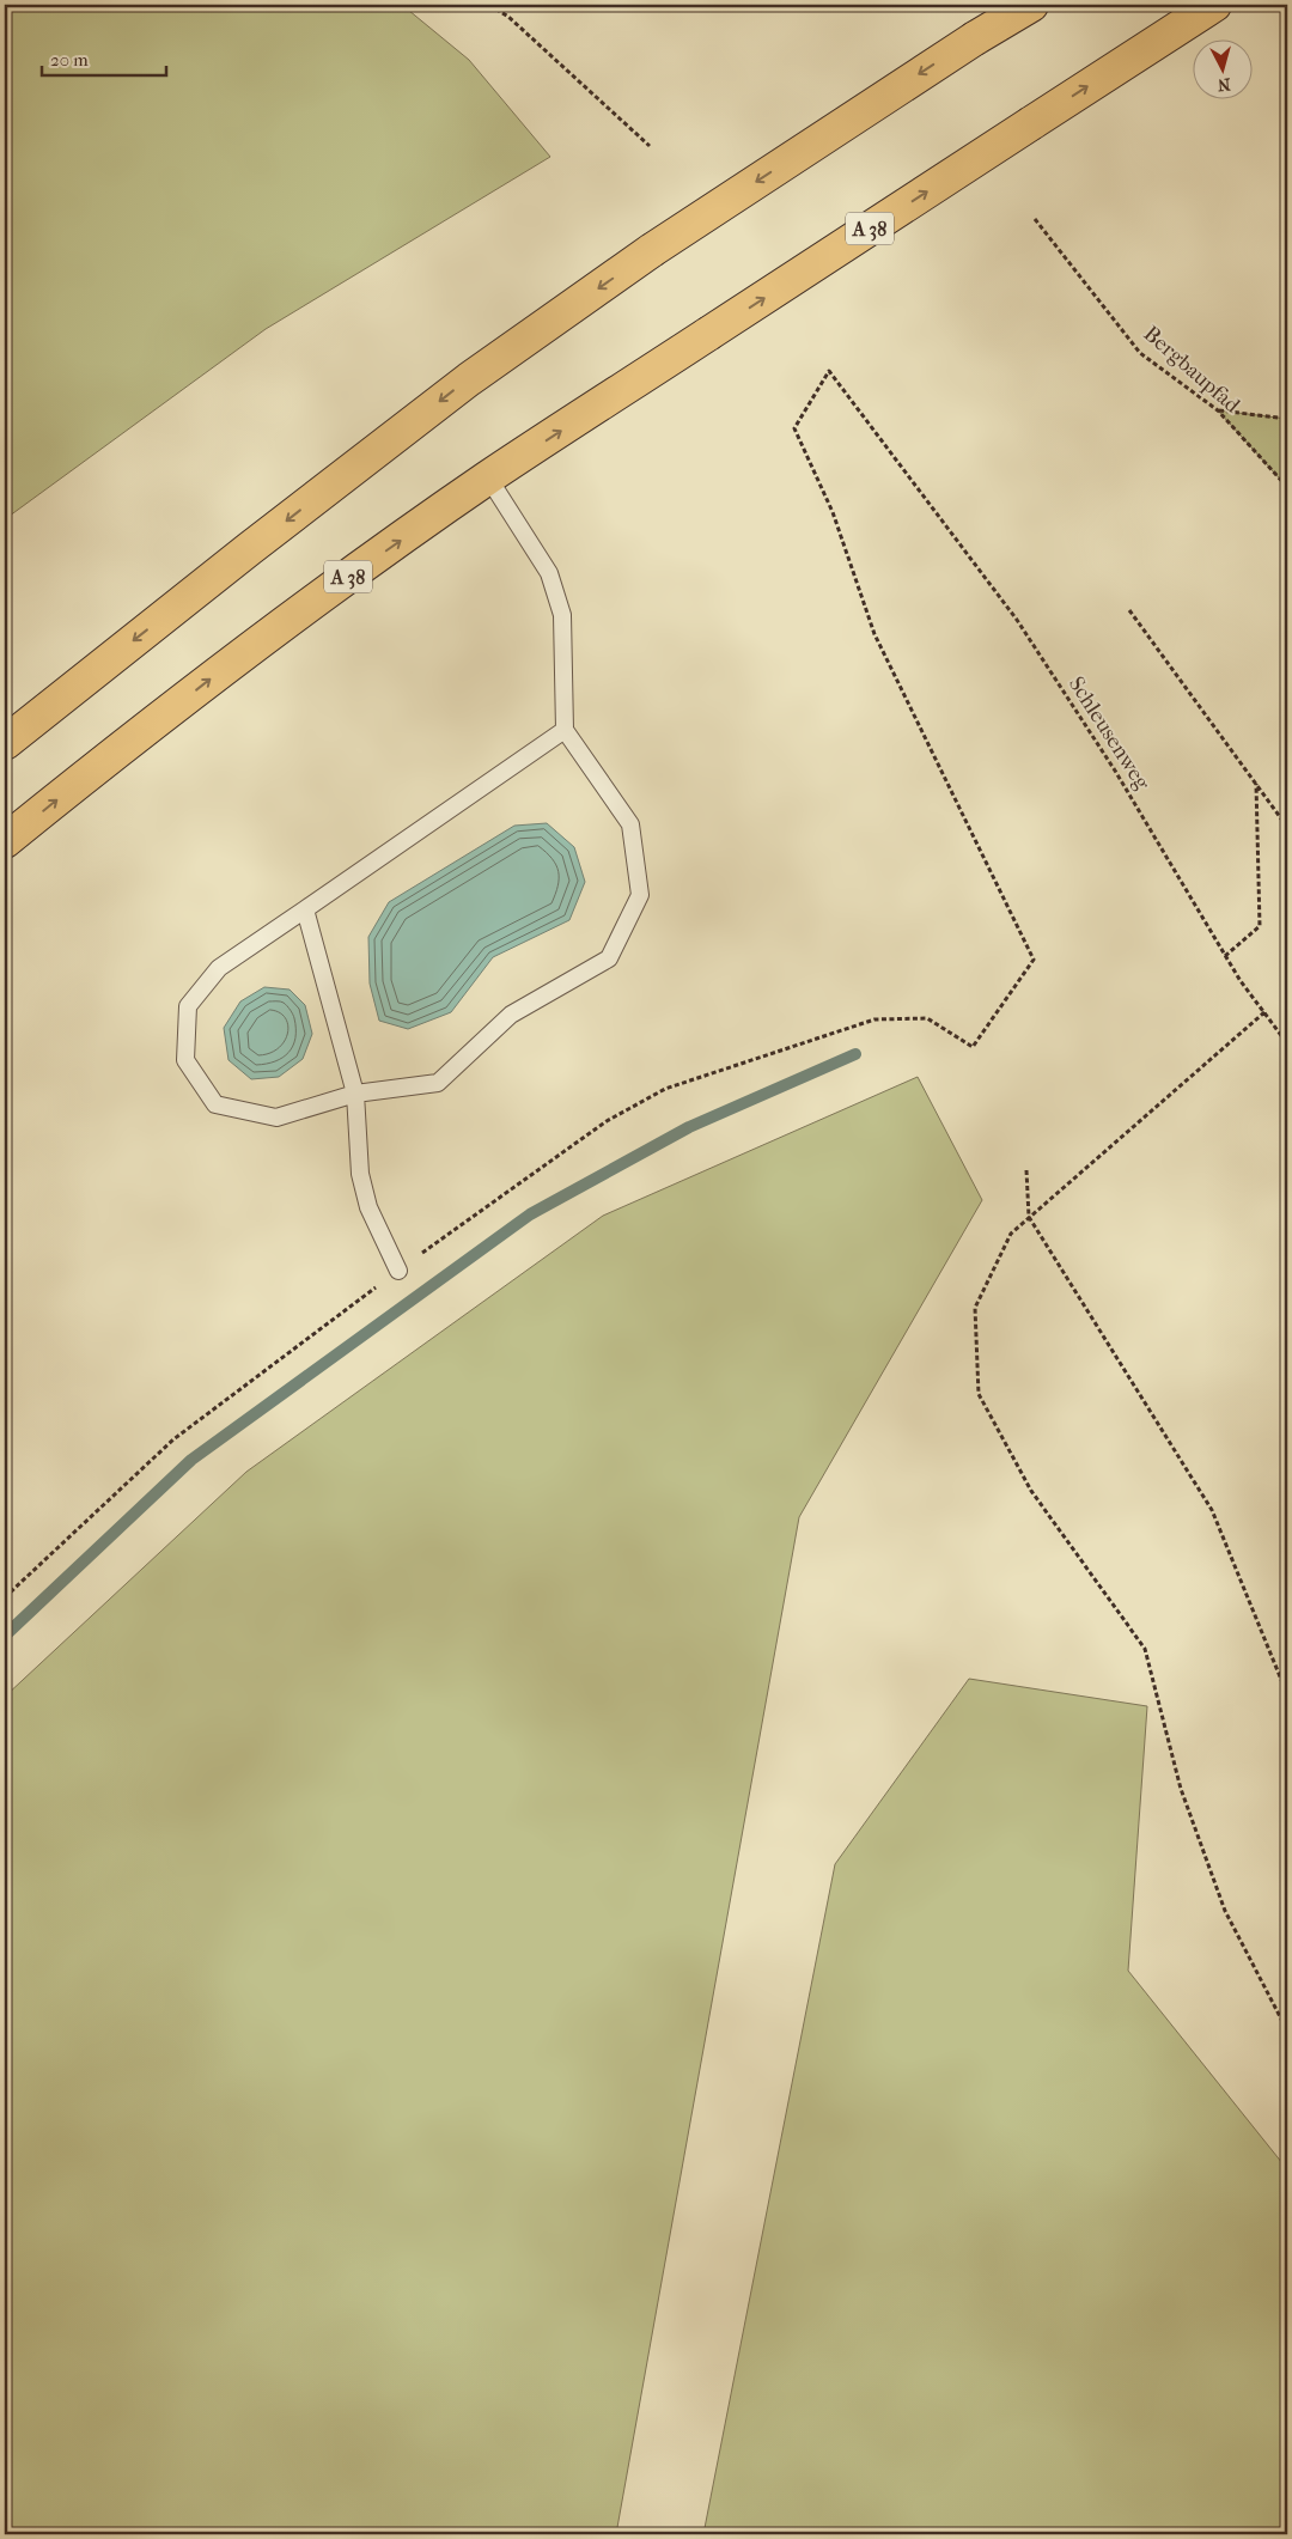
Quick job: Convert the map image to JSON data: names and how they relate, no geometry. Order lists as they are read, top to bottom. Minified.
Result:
{"streets":{"highway":["A 38"],"path":["Bergbaupfad","Schleusenweg"]},"scale_bar":"20 m","north":"bottom"}
